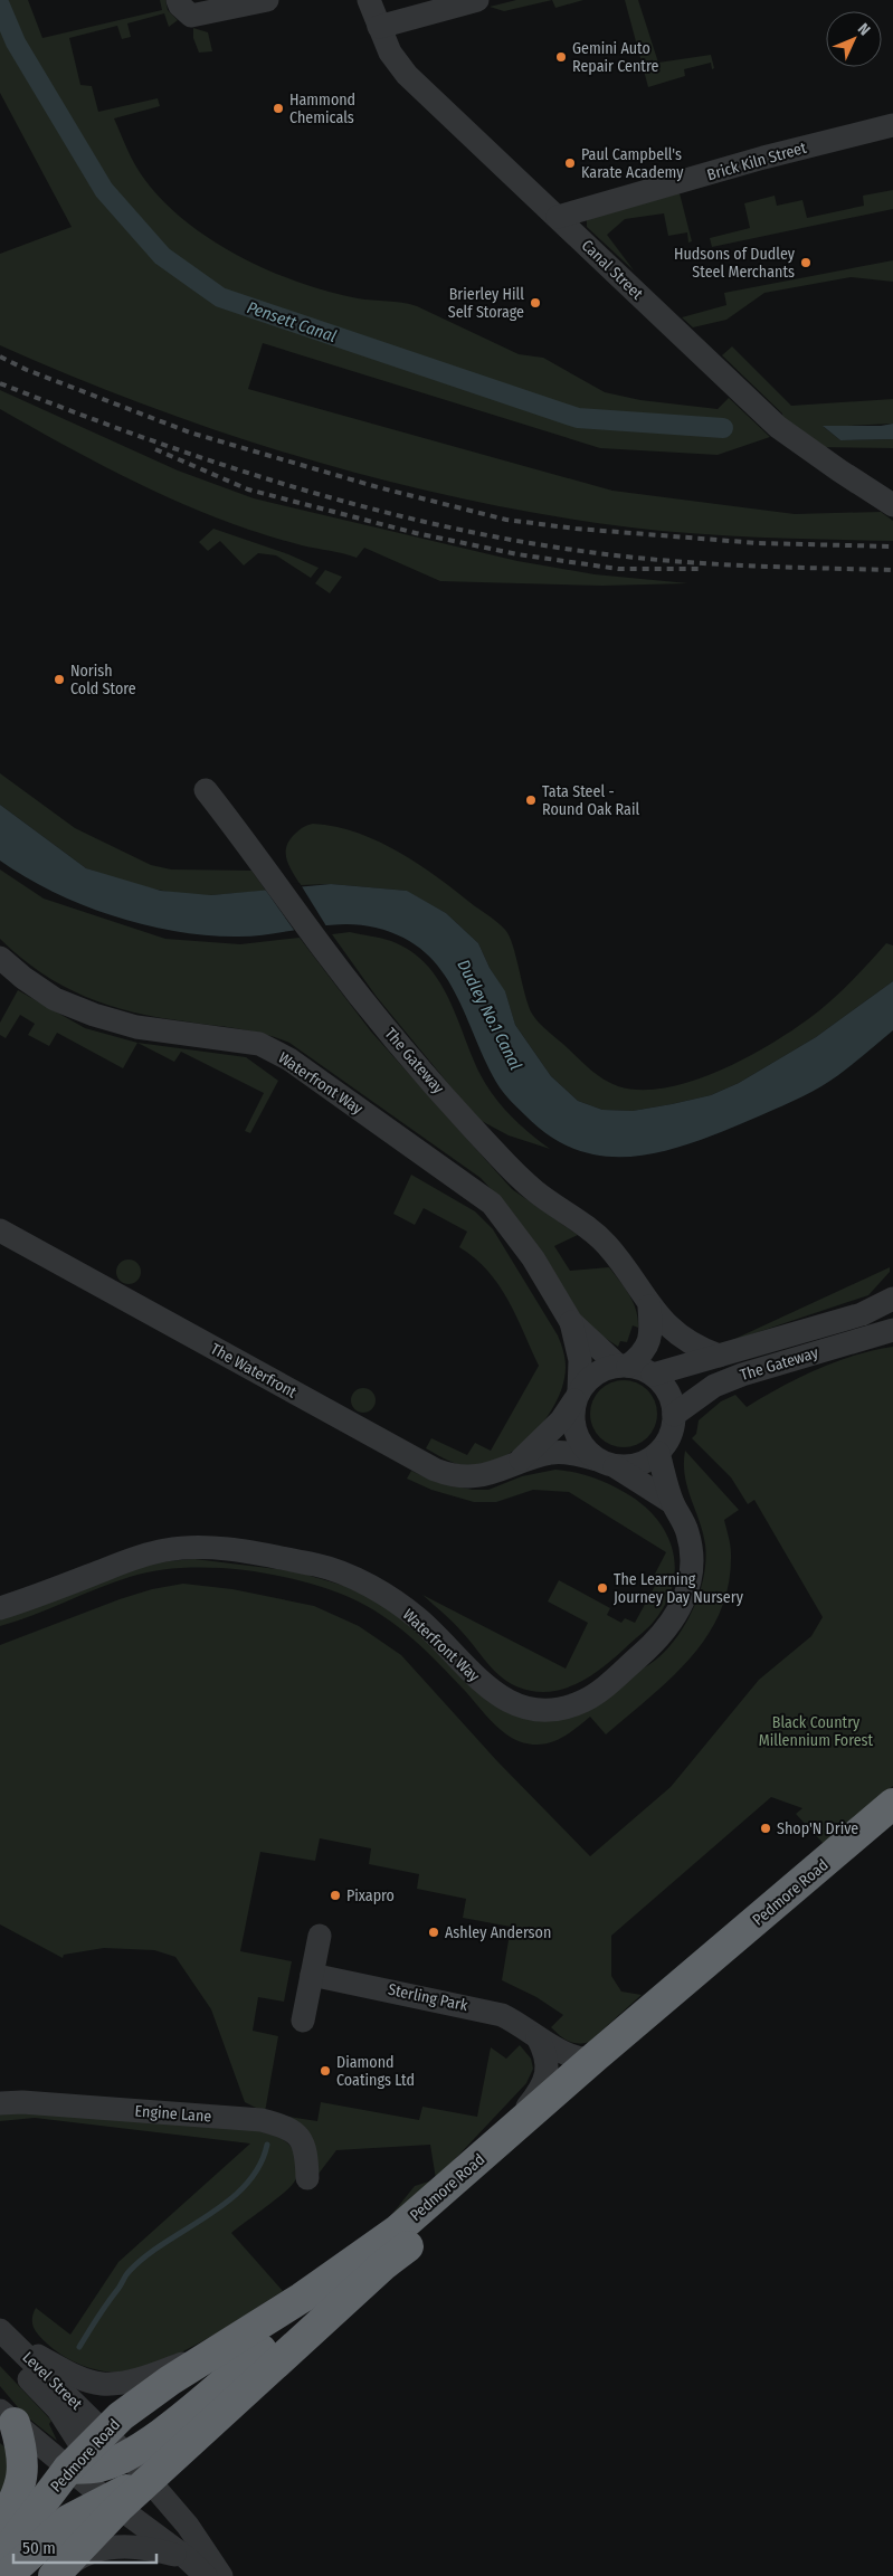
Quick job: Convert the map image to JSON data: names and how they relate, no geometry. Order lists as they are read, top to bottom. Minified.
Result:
{"streets":{"highway":["Pedmore Road"],"street":["Brick Kiln Street","Canal Street","The Gateway","Waterfront Way","The Waterfront","Sterling Park","Engine Lane","Level Street"]},"crossings":[["Brick Kiln Street","Canal Street"],["The Gateway","Waterfront Way"],["The Gateway","The Waterfront"],["Waterfront Way","The Waterfront"],["Pedmore Road","Sterling Park"],["Pedmore Road","Level Street"]],"water":["Pensett Canal","Dudley No.1 Canal"],"parks":["Black Country Millennium Forest"],"places":["Gemini Auto Repair Centre","Hammond Chemicals","Paul Campbell's Karate Academy","Hudsons of Dudley Steel Merchants","Brierley Hill Self Storage","Norish Cold Store","Tata Steel - Round Oak Rail","The Learning Journey Day Nursery","Shop'N Drive","Pixapro","Ashley Anderson","Diamond Coatings Ltd"],"scale_bar":"50 m","north":"top right"}
